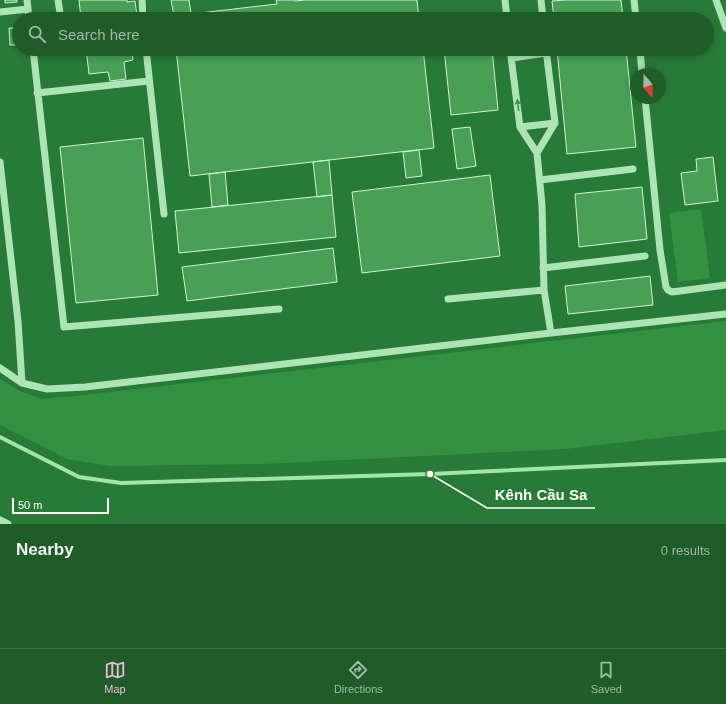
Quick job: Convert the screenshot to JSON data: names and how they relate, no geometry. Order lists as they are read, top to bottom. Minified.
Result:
{"places":["Kênh Cầu Sa"],"scale_bar":"50 m","north":"bottom","page":{"search":"Search here","scale":"50 m","heading":["Nearby","0 results"],"nav":["Map","Directions","Saved"]}}
